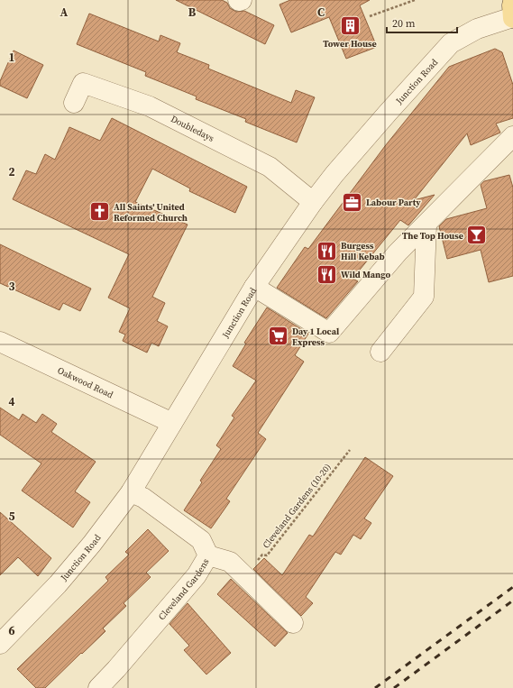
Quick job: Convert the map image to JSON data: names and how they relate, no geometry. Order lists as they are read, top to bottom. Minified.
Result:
{"streets":{"street":["Junction Road","Doubledays","Oakwood Road","Cleveland Gardens"],"path":["Cleveland Gardens (10-20)"]},"crossings":[["Junction Road","Doubledays"],["Junction Road","Oakwood Road"],["Junction Road","Cleveland Gardens"]],"places":{"building":["Tower House"],"office":["Labour Party"],"church":["All Saints' United Reformed Church"],"bar":["The Top House"],"restaurant":["Burgess Hill Kebab","Wild Mango"],"supermarket":["Day 1 Local Express"]},"scale_bar":"20 m","grid":{"columns":["A","B","C"],"rows":["1","2","3","4","5","6"]}}
